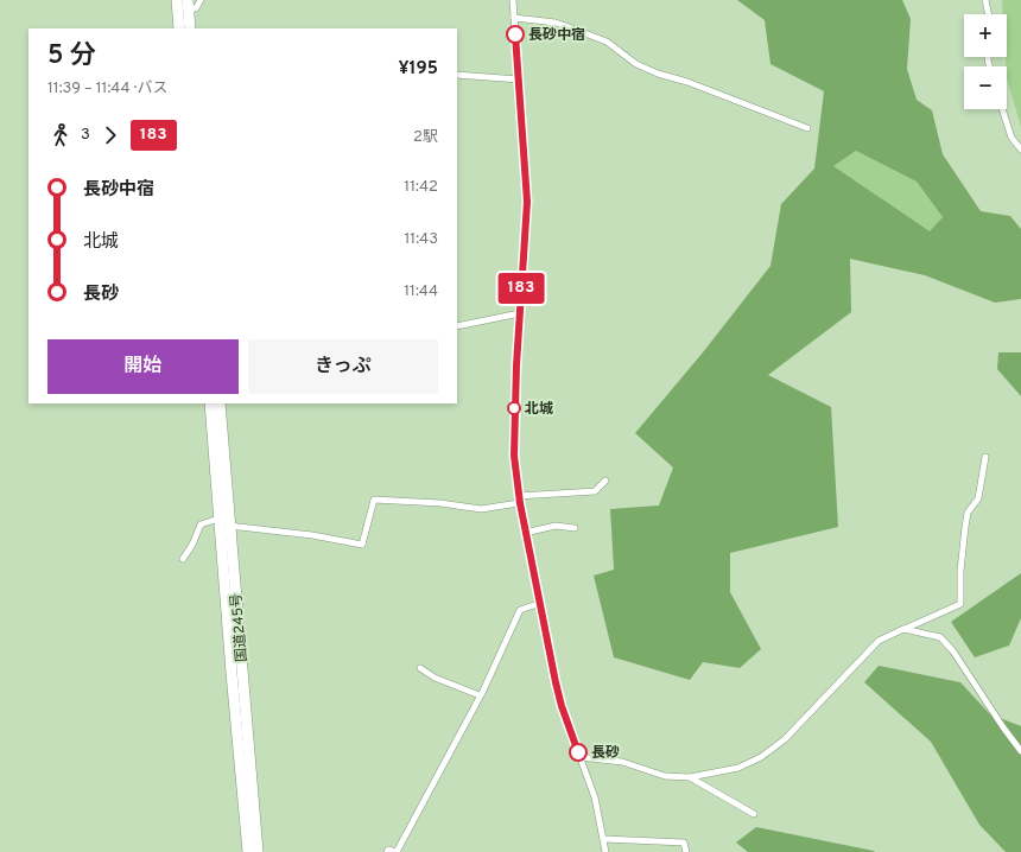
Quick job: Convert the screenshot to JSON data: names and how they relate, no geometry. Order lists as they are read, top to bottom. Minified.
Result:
{"streets":{"highway":["国道245号"]},"places":["長砂中宿","北城","長砂"],"lines":["bus line 183"],"page":{"on_map":"183","map_buttons":["+","−"],"heading":["5 分","11:39 – 11:44 · バス","¥195"],"legs":["3","183","2駅"],"list":[{"name":"長砂中宿","value":"11:42"},{"name":"北城","value":"11:43"},{"name":"長砂","value":"11:44"}],"buttons":["開始","きっぷ"]}}
